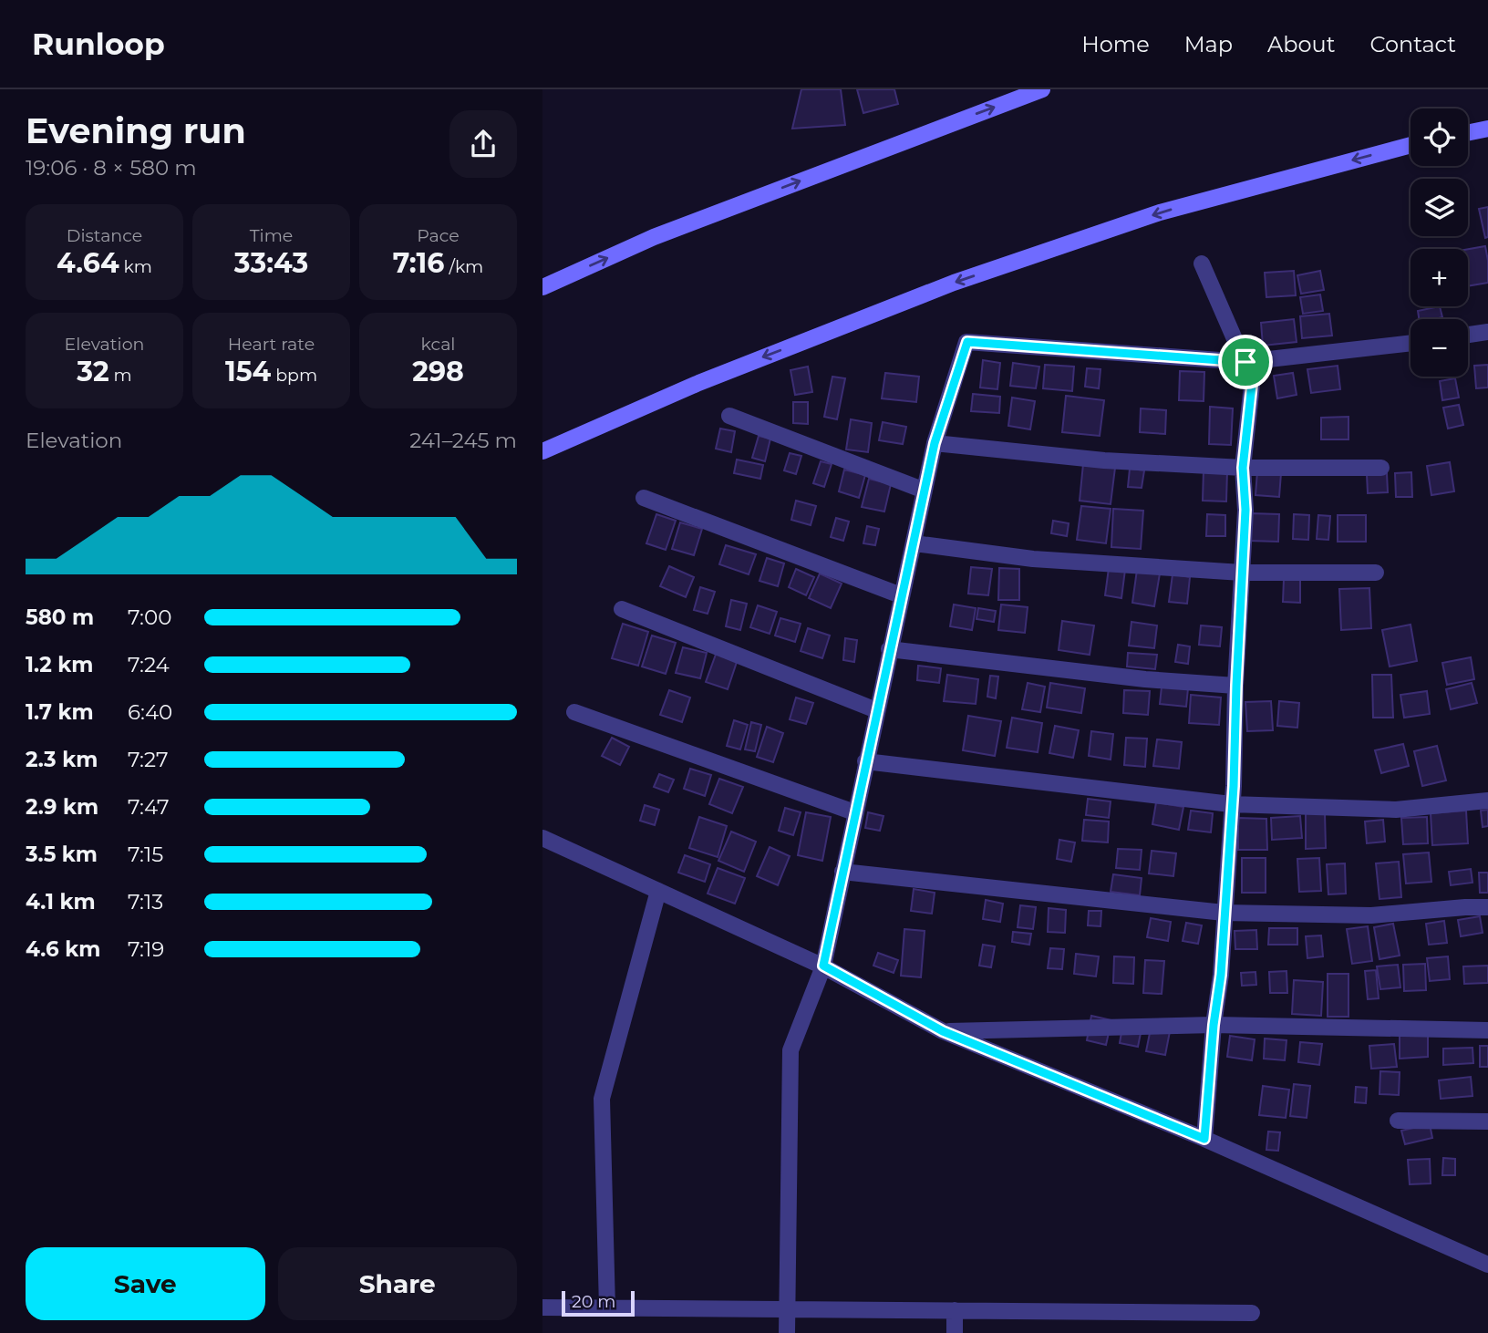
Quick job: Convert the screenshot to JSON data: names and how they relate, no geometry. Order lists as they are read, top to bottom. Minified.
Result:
{"scale_bar":"20 m","page":{"header":"Runloop","nav":["Home","Map","About","Contact"],"heading":["Evening run","19:06 · 8 × 580 m"],"map_buttons":["+","−"],"stats":[["Distance","4.64 km"],["Time","33:43"],["Pace","7:16 /km"],["Elevation","32 m"],["Heart rate","154 bpm"],["kcal","298"]],"chart":["Elevation","241–245 m"],"list":[{"name":"580 m","note":"7:00"},{"name":"1.2 km","note":"7:24"},{"name":"1.7 km","note":"6:40"},{"name":"2.3 km","note":"7:27"},{"name":"2.9 km","note":"7:47"},{"name":"3.5 km","note":"7:15"},{"name":"4.1 km","note":"7:13"},{"name":"4.6 km","note":"7:19"}],"buttons":["Save","Share"],"scale":"20 m"}}
